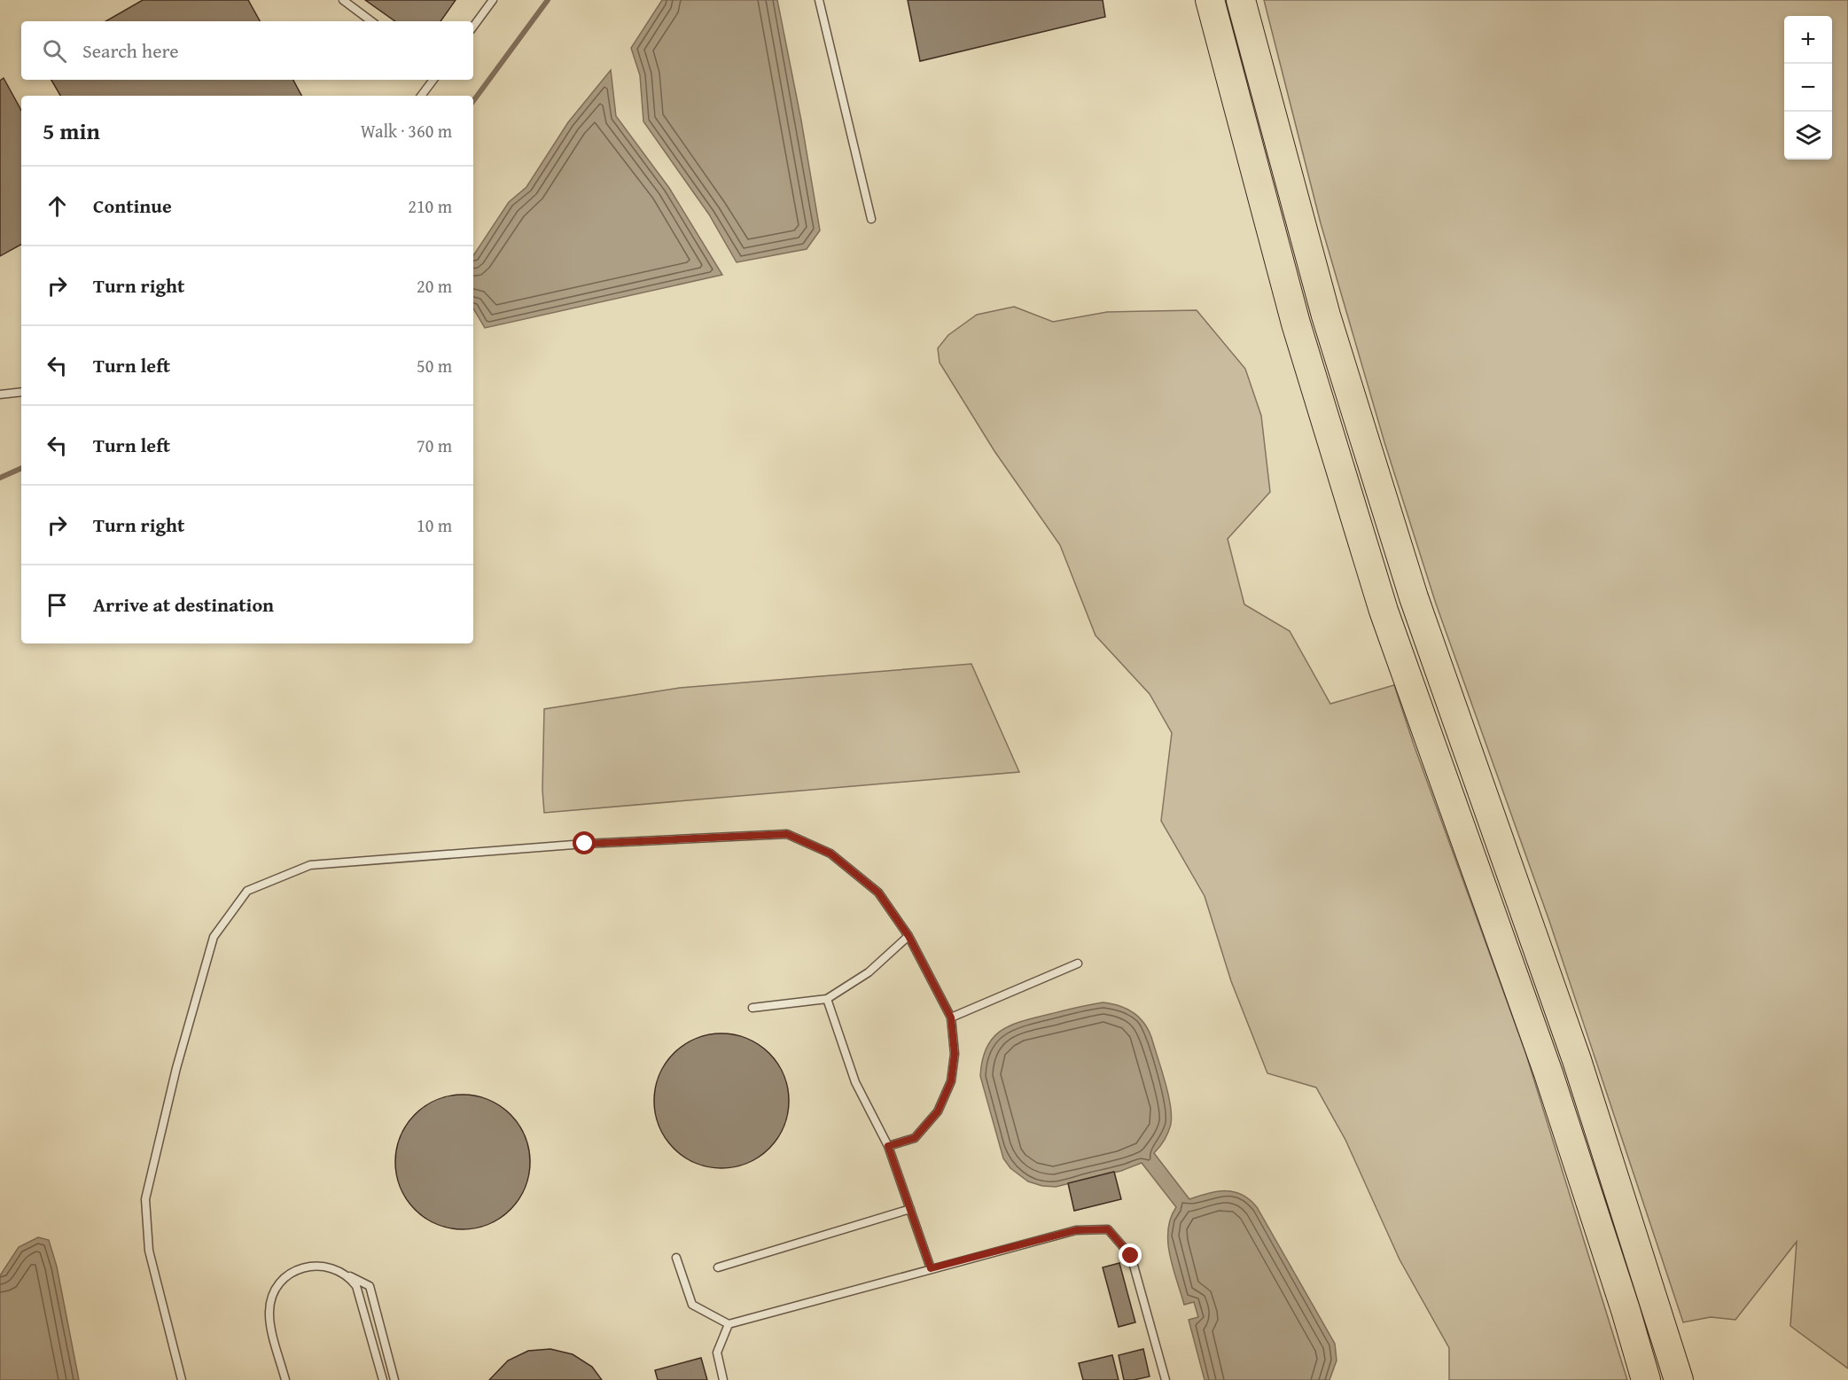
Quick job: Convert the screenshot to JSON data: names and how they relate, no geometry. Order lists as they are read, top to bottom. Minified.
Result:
{"page":{"map_buttons":["+","−"],"search":"Search here","heading":["5 min","Walk · 360 m"],"list":[["Continue","210 m"],["Turn right","20 m"],["Turn left","50 m"],["Turn left","70 m"],["Turn right","10 m"],"Arrive at destination"]}}
